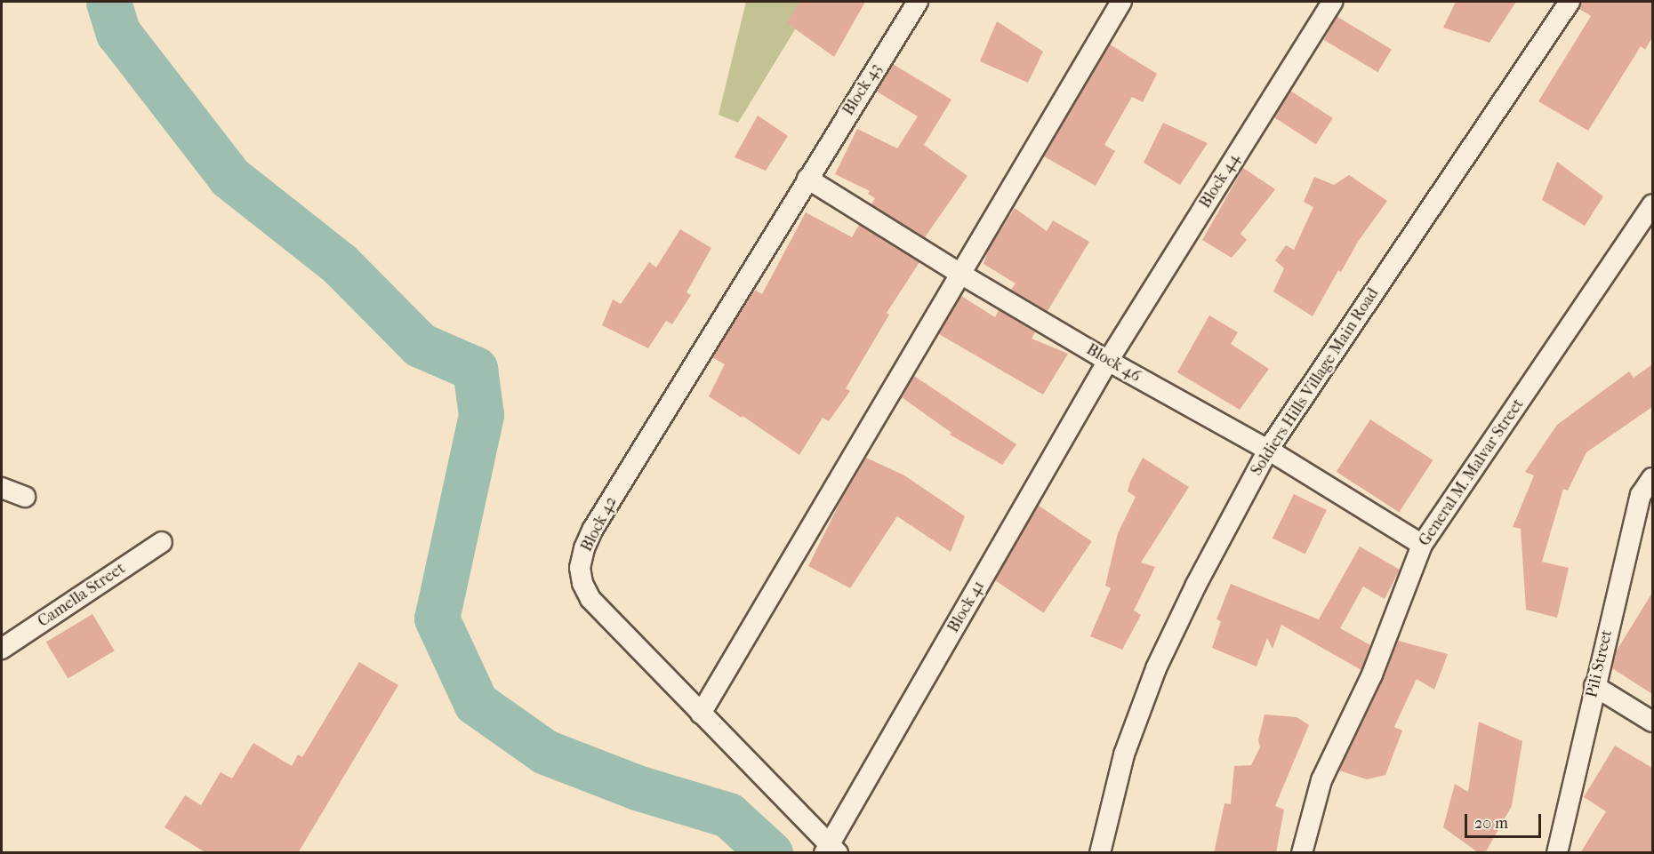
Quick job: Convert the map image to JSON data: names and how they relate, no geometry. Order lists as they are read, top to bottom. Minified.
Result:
{"streets":{"street":["Block 43","Block 44","Block 46","Soldiers Hills Village Main Road","General M. Malvar Street","Block 42","Camella Street","Block 41","Pili Street"]},"crossings":[["Block 43","Block 46"],["Block 43","Block 42"],["Block 44","Block 46"],["Block 44","Block 41"],["Block 46","Soldiers Hills Village Main Road"],["Block 46","General M. Malvar Street"],["Block 46","Block 42"],["Block 46","Block 41"],["Block 42","Block 41"]],"scale_bar":"20 m"}
